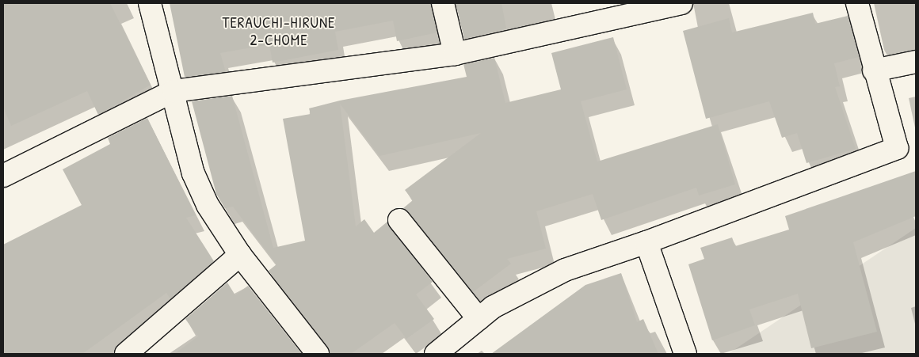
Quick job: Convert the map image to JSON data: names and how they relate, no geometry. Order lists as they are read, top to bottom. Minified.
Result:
{"districts":["TERAUCHI-HIRUNE 2-CHOME"]}
